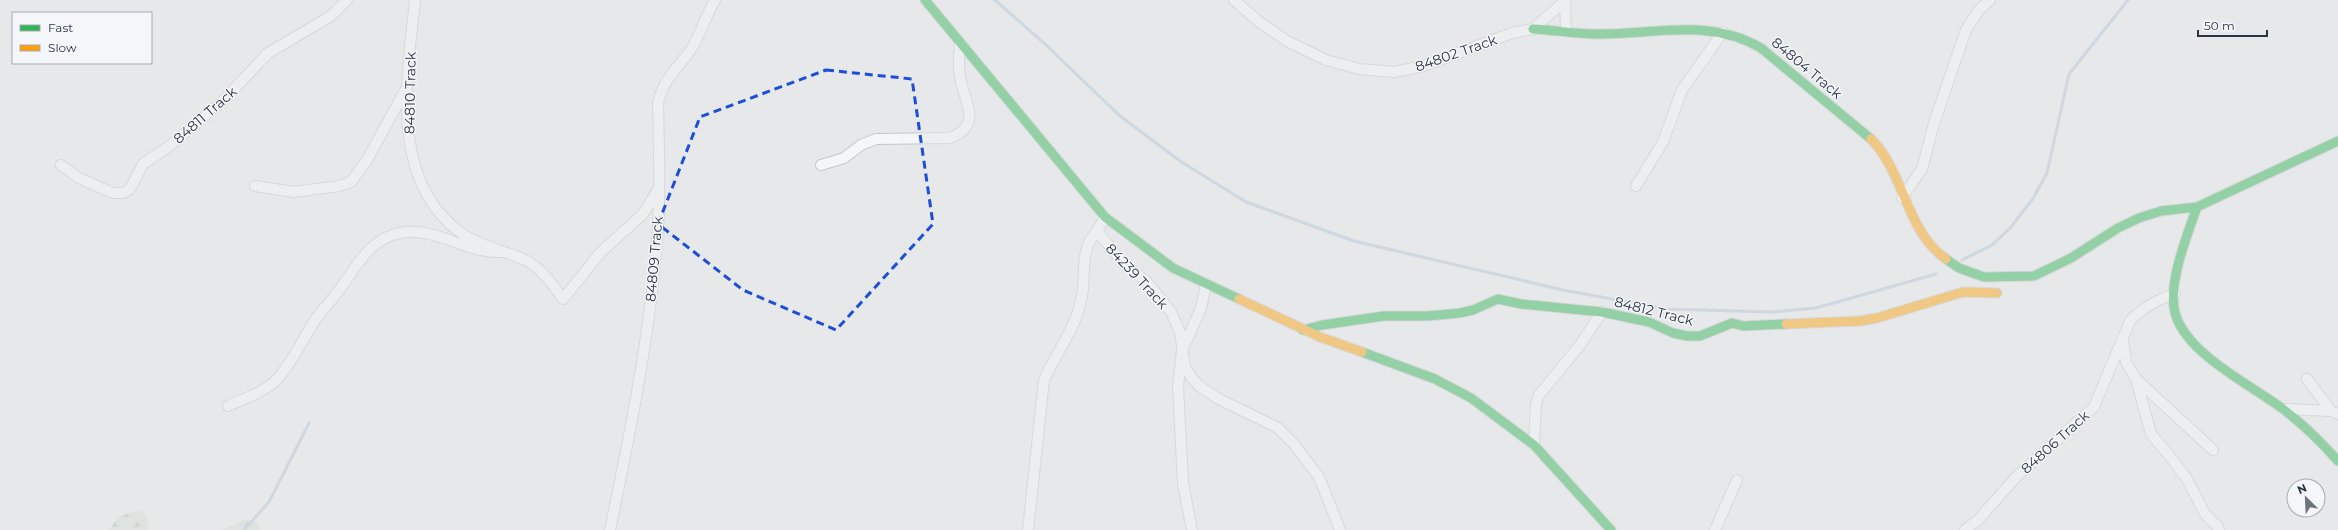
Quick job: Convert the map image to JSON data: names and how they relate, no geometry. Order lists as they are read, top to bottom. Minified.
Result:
{"streets":{"street":["84802 Track","84804 Track","84810 Track","84811 Track","84809 Track","84239 Track","84812 Track","84806 Track"]},"crossings":[["84802 Track","84804 Track"],["84810 Track","84809 Track"]],"legend":["Fast","Slow"],"scale_bar":"50 m","north":"top left"}
